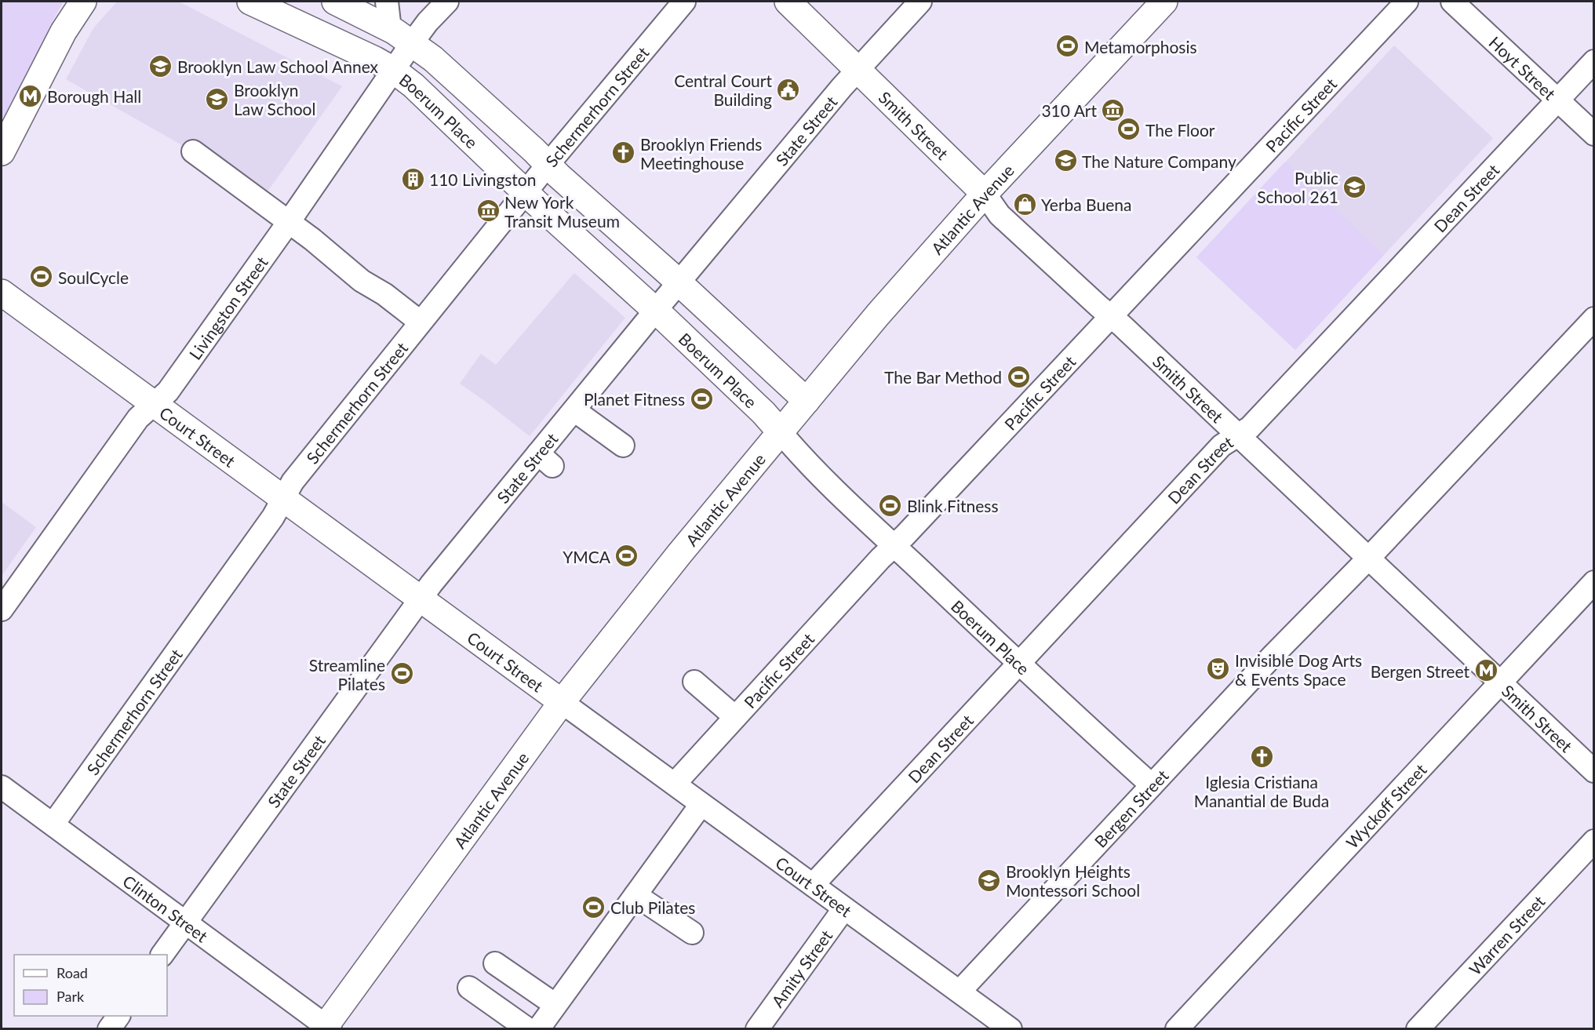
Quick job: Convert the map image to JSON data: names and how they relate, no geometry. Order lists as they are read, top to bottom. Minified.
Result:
{"streets":{"main road":["Boerum Place","Smith Street","Atlantic Avenue","Court Street"],"street":["Hoyt Street","Schermerhorn Street","Pacific Street","State Street","Dean Street","Livingston Street","Wyckoff Street","Bergen Street","Clinton Street","Warren Street","Amity Street"]},"crossings":[["Hoyt Street","Dean Street"],["Schermerhorn Street","Boerum Place"],["Schermerhorn Street","Court Street"],["Schermerhorn Street","Clinton Street"],["Boerum Place","Pacific Street"],["Boerum Place","State Street"],["Boerum Place","Dean Street"],["Boerum Place","Atlantic Avenue"],["Boerum Place","Livingston Street"],["Boerum Place","Bergen Street"],["Pacific Street","Smith Street"],["Pacific Street","Court Street"],["Smith Street","State Street"],["Smith Street","Dean Street"],["Smith Street","Atlantic Avenue"],["Smith Street","Wyckoff Street"],["Smith Street","Bergen Street"],["State Street","Court Street"],["State Street","Clinton Street"],["Dean Street","Court Street"],["Atlantic Avenue","Court Street"],["Atlantic Avenue","Clinton Street"],["Livingston Street","Court Street"],["Court Street","Bergen Street"],["Court Street","Amity Street"]],"places":{"sports":["Metamorphosis","The Floor","SoulCycle","The Bar Method","Planet Fitness","Blink Fitness","YMCA","Streamline Pilates","Club Pilates"],"school or university":["Brooklyn Law School Annex","Brooklyn Law School","The Nature Company","Public School 261","Brooklyn Heights Montessori School"],"public building":["Central Court Building"],"metro station":["Borough Hall","Bergen Street"],"museum":["310 Art","New York Transit Museum"],"church":["Brooklyn Friends Meetinghouse","Iglesia Cristiana Manantial de Buda"],"building":["110 Livingston"],"shop":["Yerba Buena"],"theatre":["Invisible Dog Arts & Events Space"]},"legend":["Road","Park"]}
